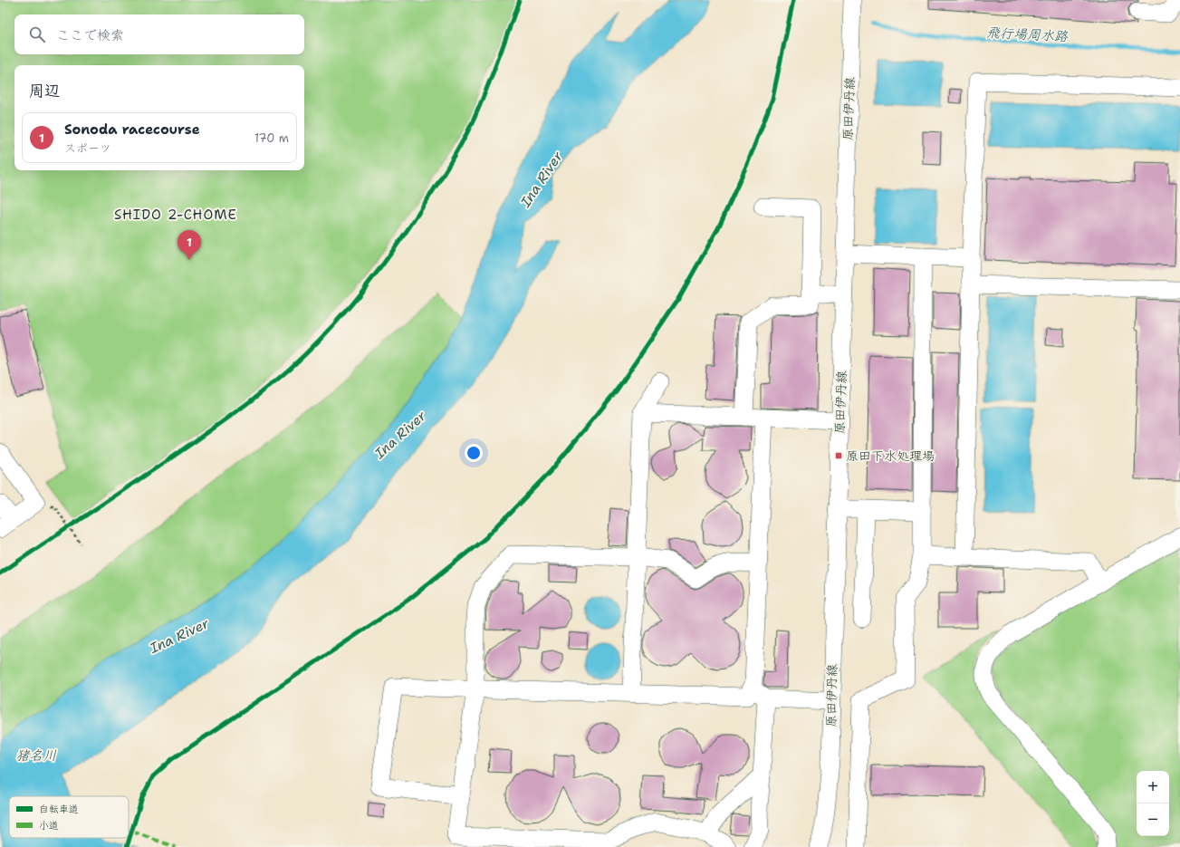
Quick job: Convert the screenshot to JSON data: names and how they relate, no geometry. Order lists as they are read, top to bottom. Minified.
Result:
{"streets":{"street":["原田伊丹線"]},"districts":["SHIDO 2-CHOME"],"water":["飛行場周水路","Ina River","猪名川"],"places":{"transit":["原田下水処理場"]},"legend":["自転車道","小道"],"page":{"search":"ここで検索","heading":"周辺","list":[{"mark":"1","name":"Sonoda racecourse","note":"スポーツ","value":"170 m"}],"pins":"1","map_buttons":["+","−"]}}
